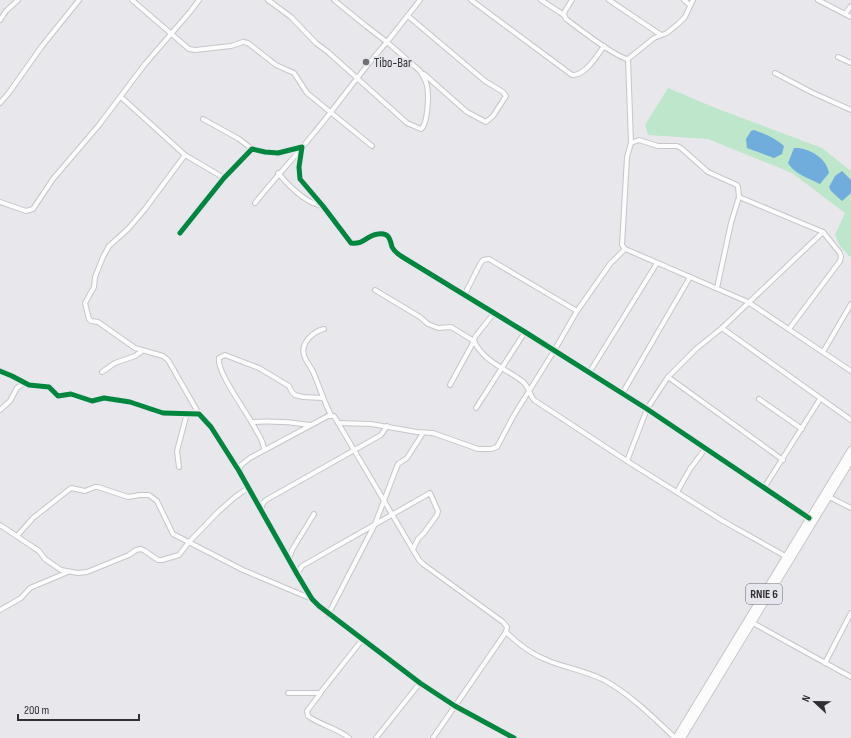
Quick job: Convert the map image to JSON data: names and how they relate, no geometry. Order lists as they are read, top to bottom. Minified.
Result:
{"streets":{"main road":["RNIE 6"]},"places":["Tibo-Bar"],"scale_bar":"200 m","north":"left"}
